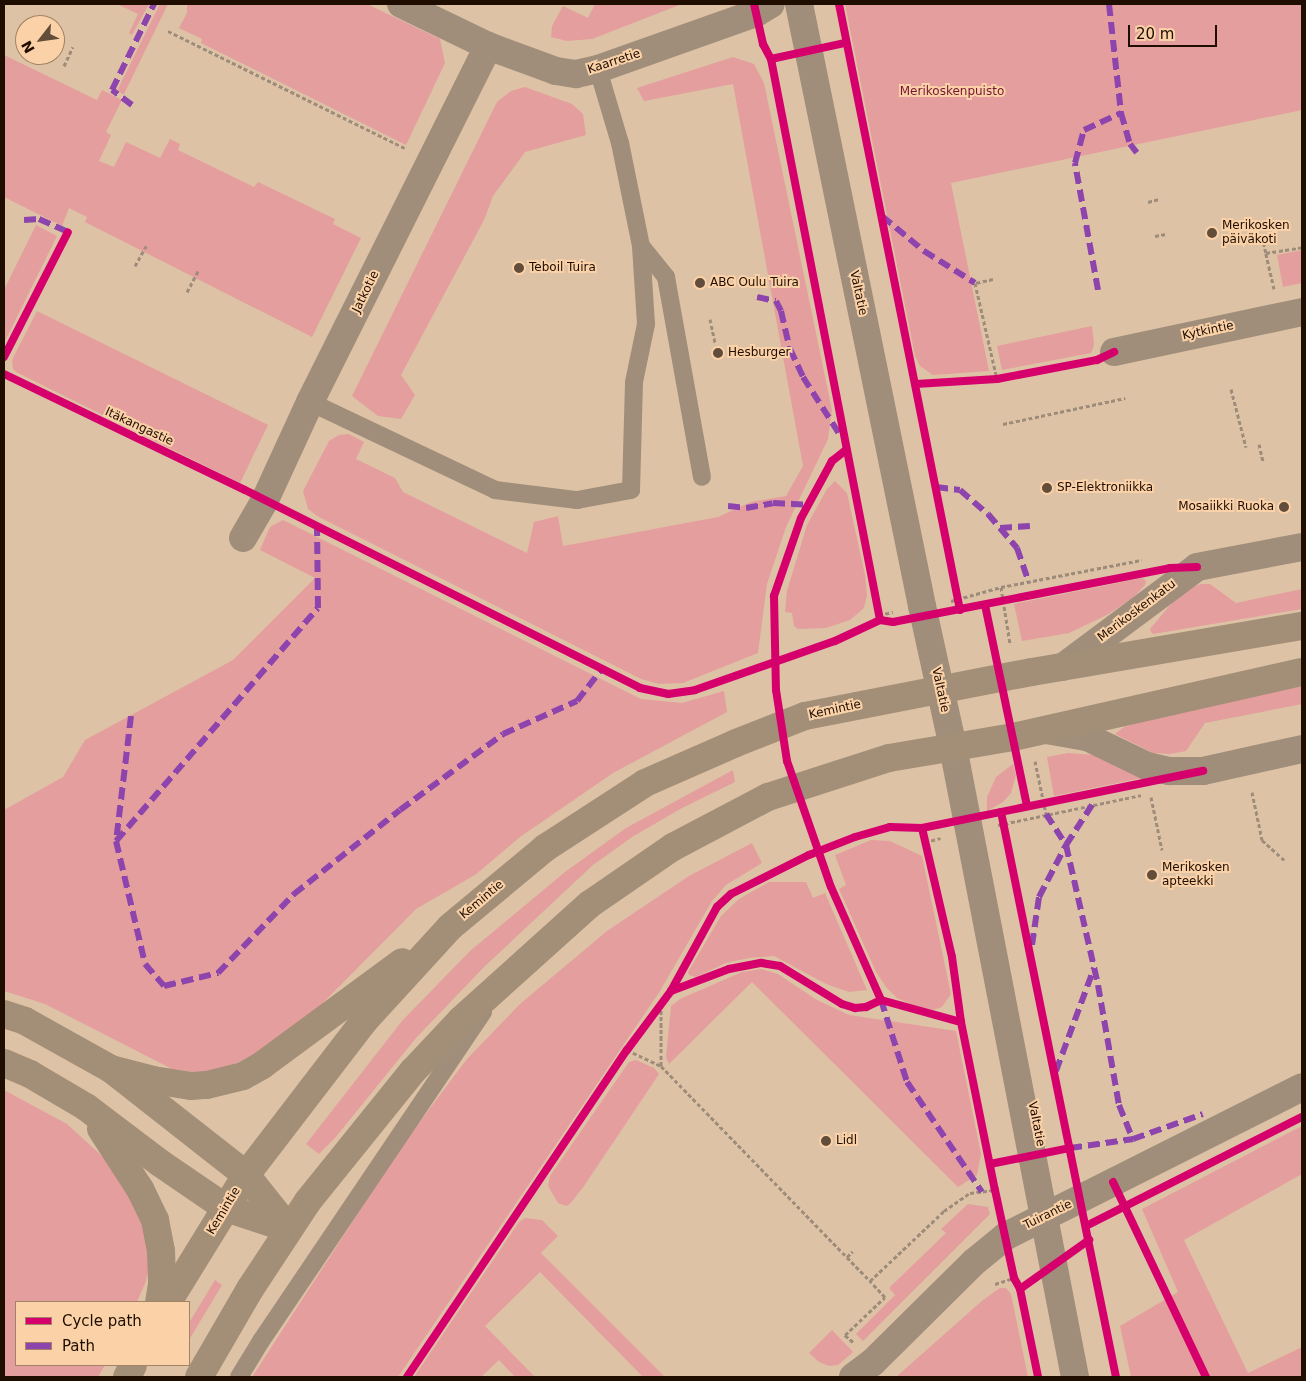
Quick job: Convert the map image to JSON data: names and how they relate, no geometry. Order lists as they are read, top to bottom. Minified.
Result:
{"streets":{"main road":["Merikoskenkatu","Kemintie"],"street":["Kaarretie","Jatkotie","Valtatie","Kytkintie","Tuirantie"],"cycle path":["Itäkangastie"]},"crossings":[["Kaarretie","Jatkotie"],["Valtatie","Merikoskenkatu"],["Valtatie","Kemintie"],["Valtatie","Tuirantie"],["Merikoskenkatu","Kemintie"]],"parks":["Merikoskenpuisto"],"places":["Merikosken päiväkoti","Teboil Tuira","ABC Oulu Tuira","Hesburger","SP-Elektroniikka","Mosaiikki Ruoka","Merikosken apteekki","Lidl"],"legend":["Cycle path","Path"],"scale_bar":"20 m","north":"bottom left"}
